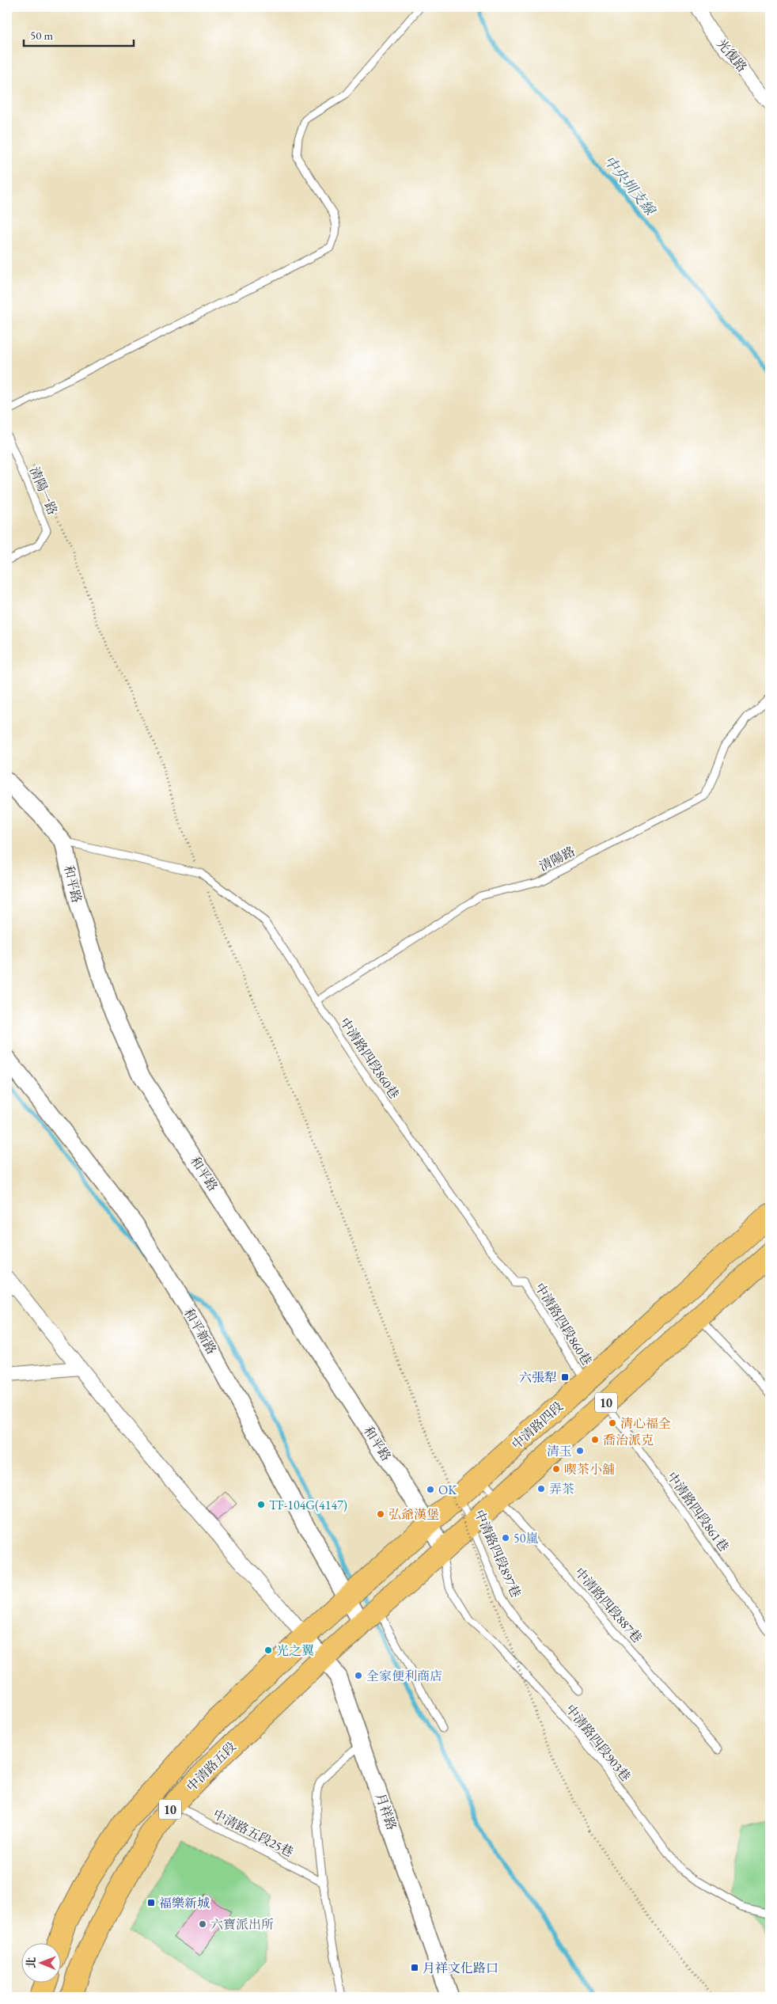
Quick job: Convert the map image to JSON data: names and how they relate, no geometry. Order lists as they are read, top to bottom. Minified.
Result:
{"streets":{"main road":["10","中清路四段","中清路五段"],"street":["光復路","和平路","和平新路","月祥路"],"lane":["清陽一路","清陽路","中清路四段860巷","中清路四段861巷","中清路四段897巷","中清路四段887巷","中清路四段903巷","中清路五段25巷"]},"crossings":[["清陽路","中清路四段860巷"],["和平路","中清路四段860巷"],["和平路","10"],["和平路","中清路四段"],["和平路","中清路四段903巷"],["中清路四段860巷","中清路四段"],["和平新路","10"],["和平新路","中清路四段"],["10","中清路四段861巷"],["10","中清路四段897巷"],["10","中清路四段887巷"],["10","中清路四段903巷"],["10","中清路五段"],["10","月祥路"],["中清路四段","中清路四段897巷"],["中清路四段","中清路四段887巷"],["中清路四段","中清路五段"],["中清路四段","月祥路"],["中清路五段","月祥路"],["中清路五段","中清路五段25巷"]],"water":["中央圳支線"],"places":{"transit":["六張犁","福樂新城","月祥文化路口"],"other":["清心福全","喬治派克","清玉","喫茶小舖","弄茶","OK","TF-104G(4147)","弘爺漢堡","50嵐","光之翼","全家便利商店","六寶派出所"]},"scale_bar":"50 m","north":"left"}
